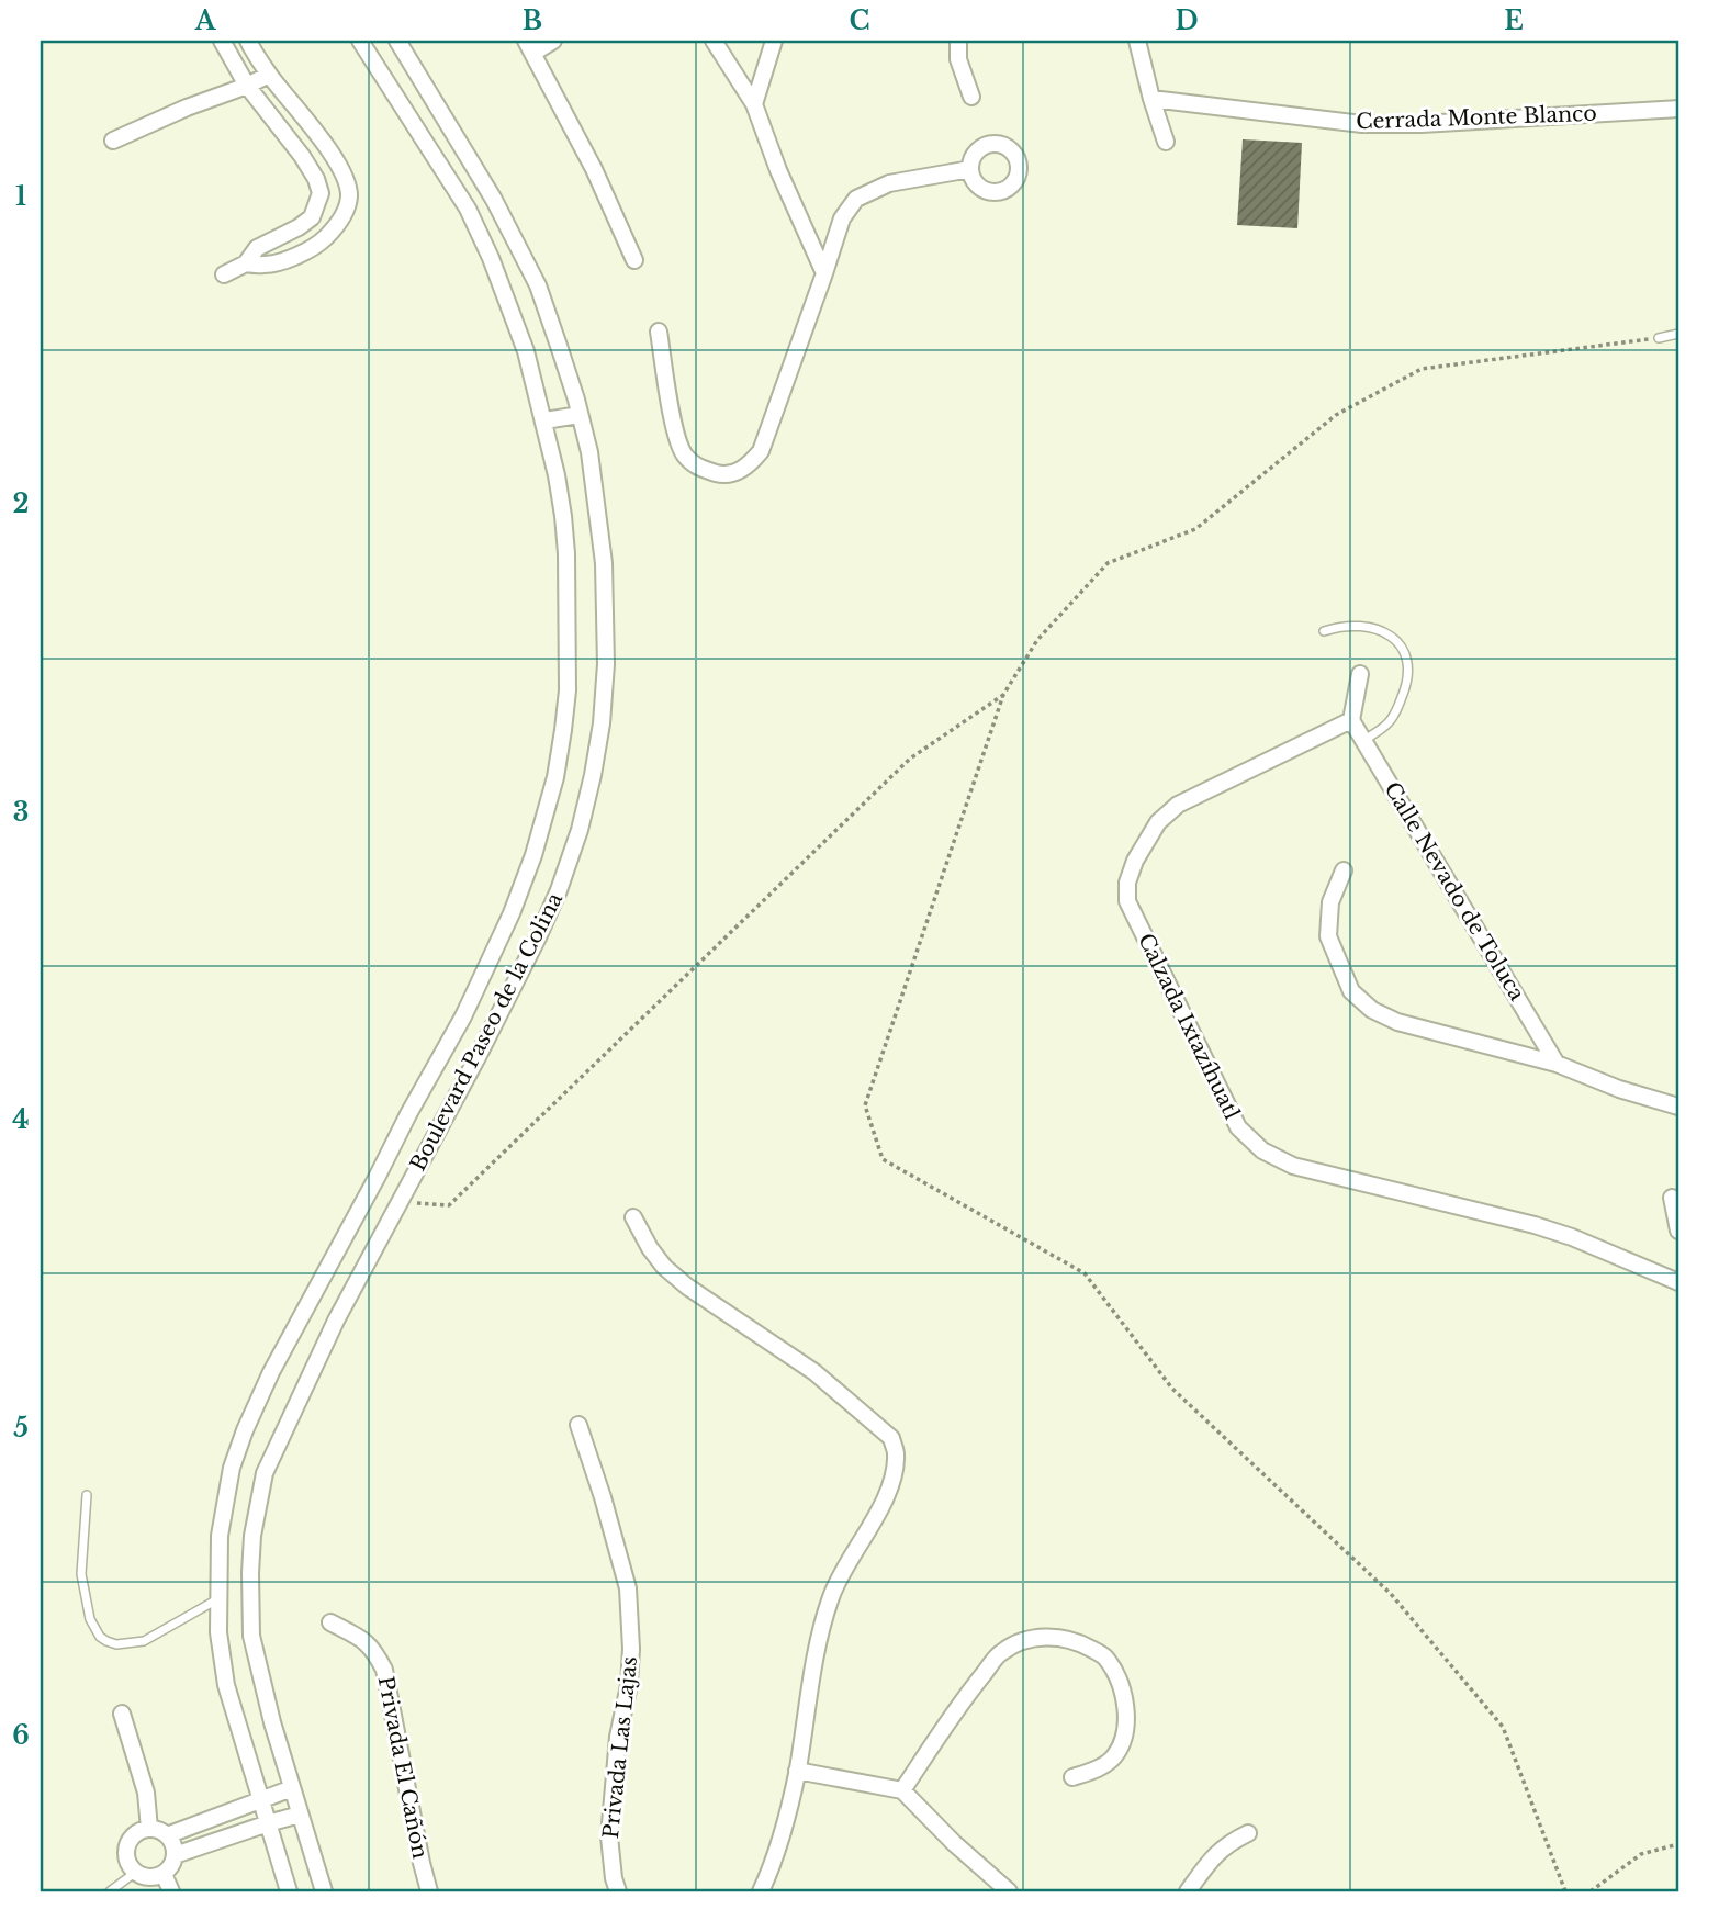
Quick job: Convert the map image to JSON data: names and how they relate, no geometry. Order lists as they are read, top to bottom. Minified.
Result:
{"streets":{"street":["Cerrada Monte Blanco","Calle Nevado de Toluca","Calzada Ixtazíhuatl","Boulevard Paseo de la Colina","Privada Las Lajas","Privada El Cañón"]},"crossings":[["Calle Nevado de Toluca","Calzada Ixtazíhuatl"]],"grid":{"columns":["A","B","C","D","E"],"rows":["1","2","3","4","5","6"]}}
